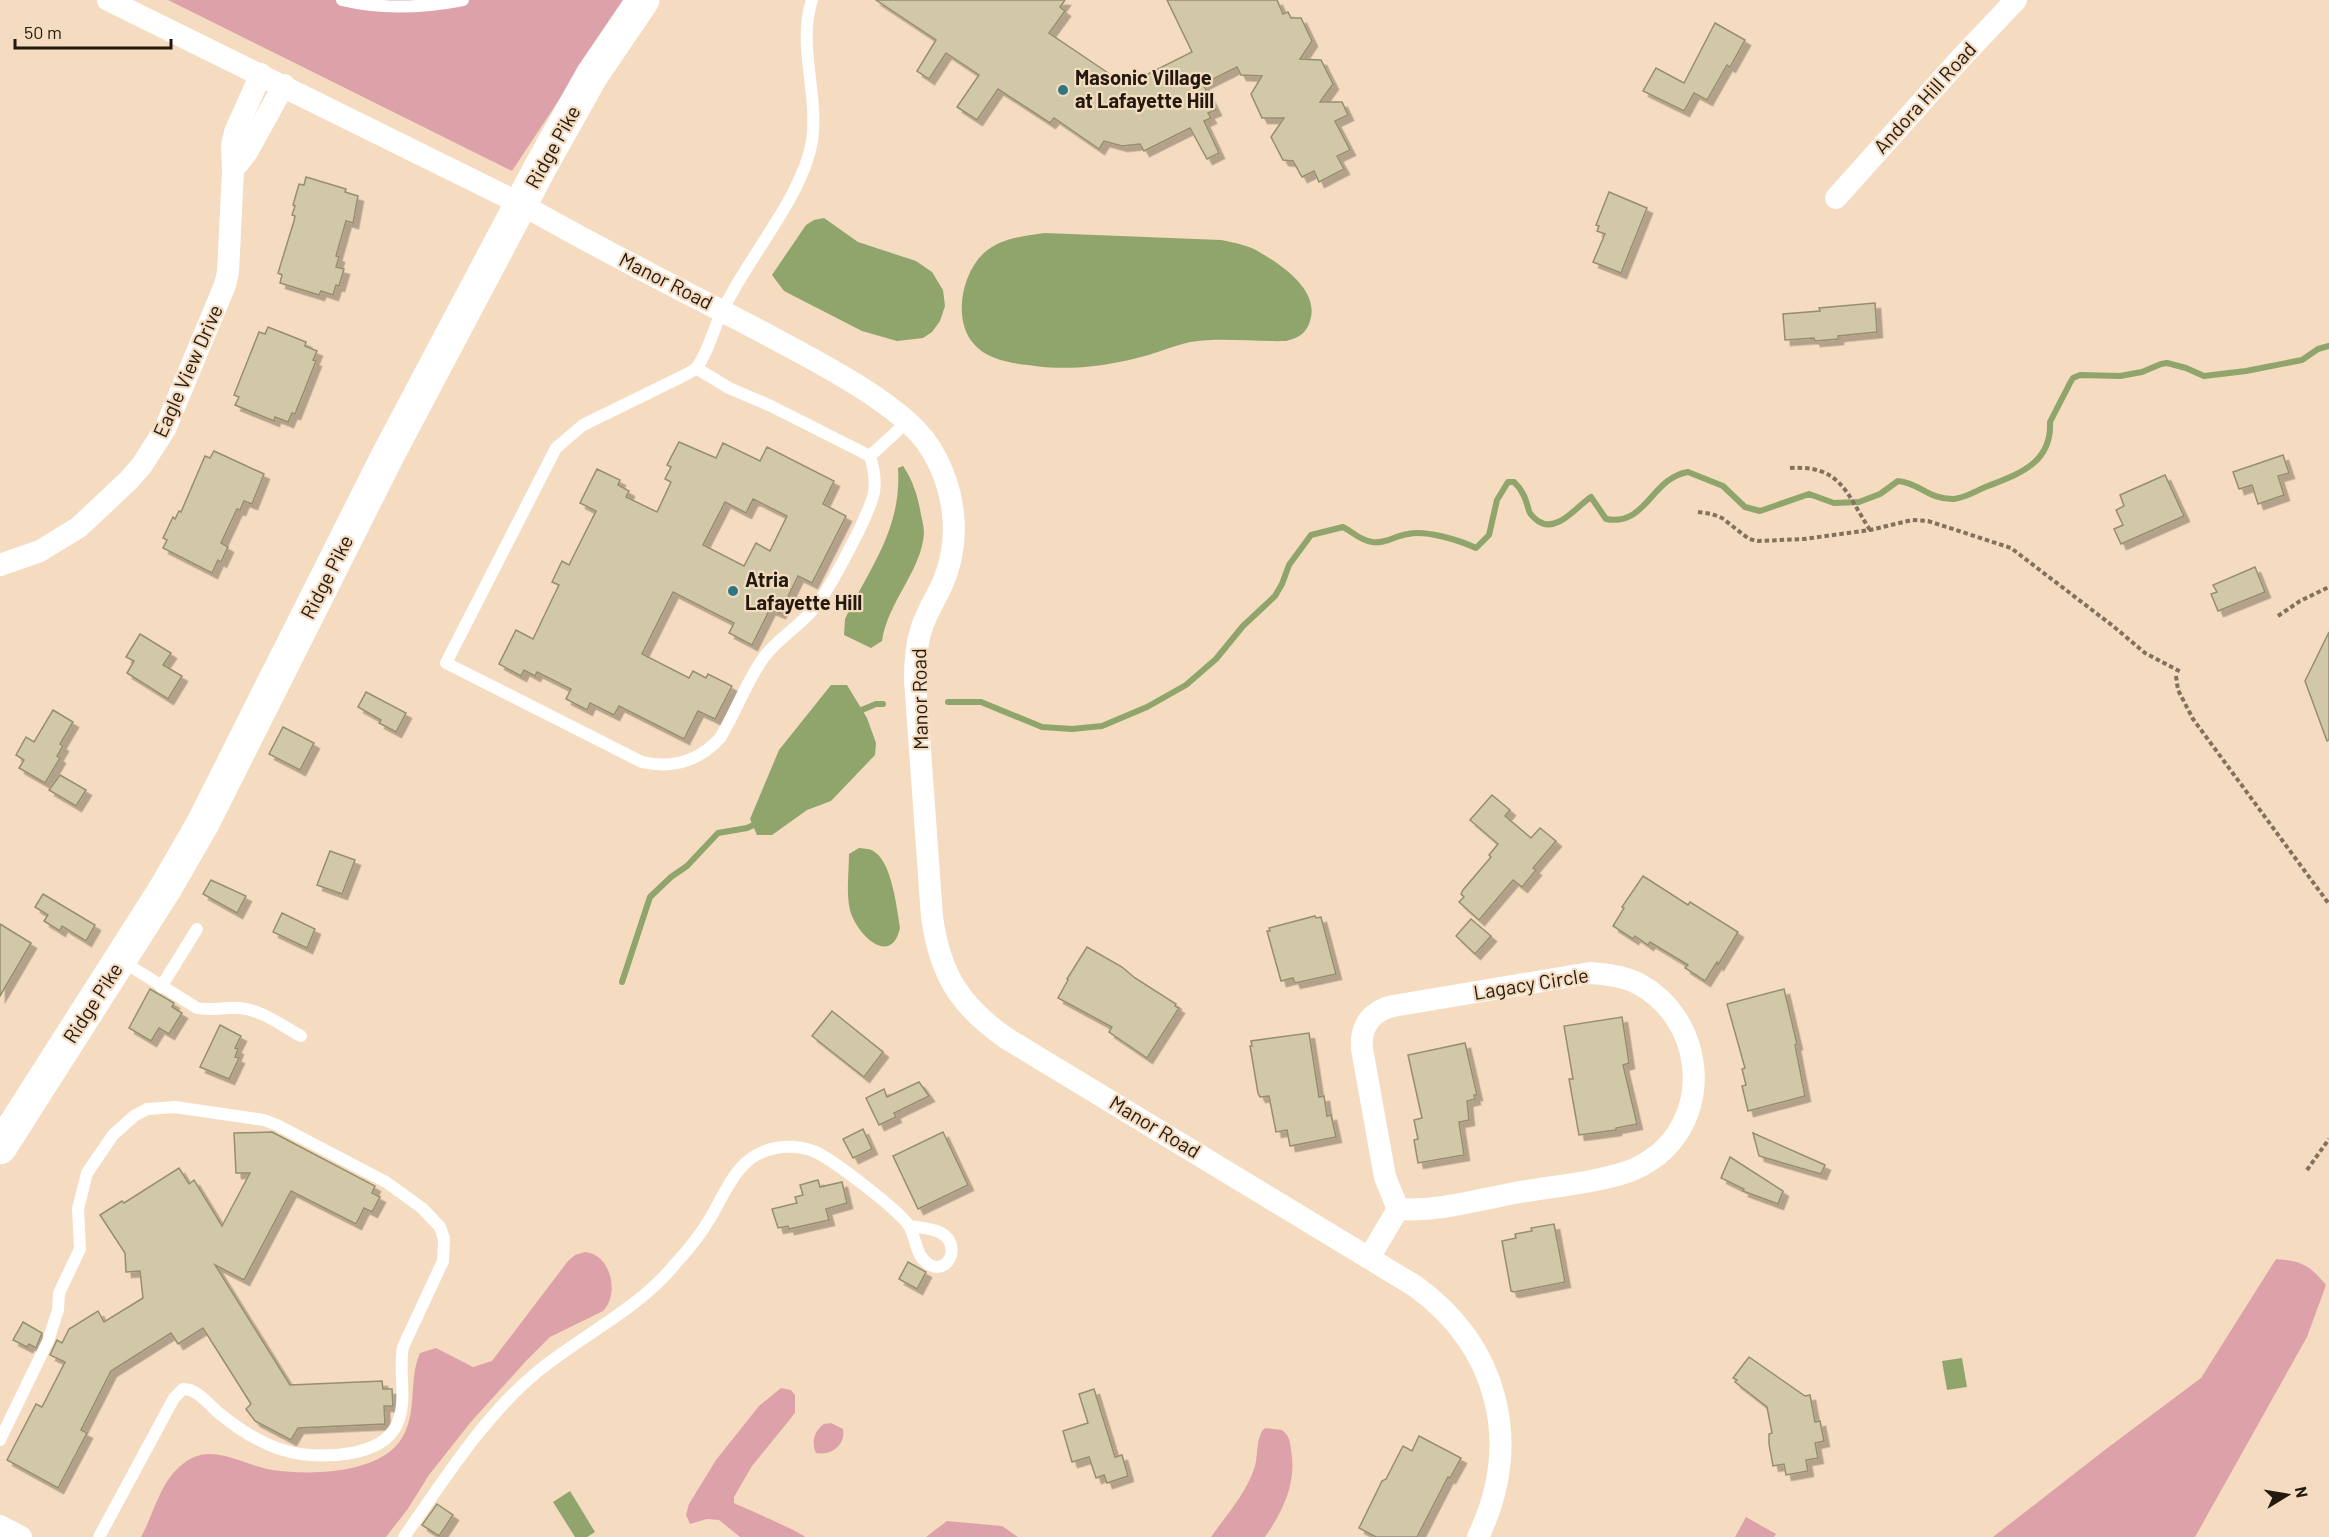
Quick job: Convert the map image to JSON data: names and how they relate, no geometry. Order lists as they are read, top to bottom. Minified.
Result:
{"streets":{"main road":["Ridge Pike"],"street":["Andora Hill Road","Manor Road","Eagle View Drive","Lagacy Circle"]},"crossings":[["Ridge Pike","Manor Road"],["Manor Road","Eagle View Drive"]],"places":["Masonic Village at Lafayette Hill","Atria Lafayette Hill"],"scale_bar":"50 m","north":"right"}
